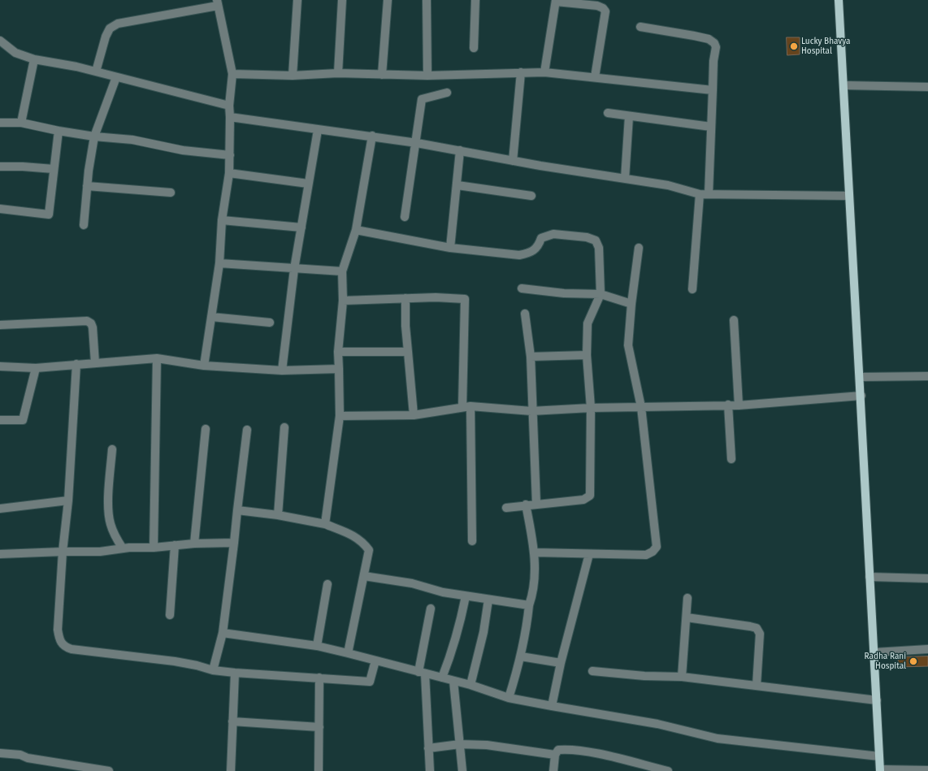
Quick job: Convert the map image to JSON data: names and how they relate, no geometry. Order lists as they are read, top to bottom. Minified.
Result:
{"places":["Lucky Bhavya Hospital","Radha Rani Hospital"]}
